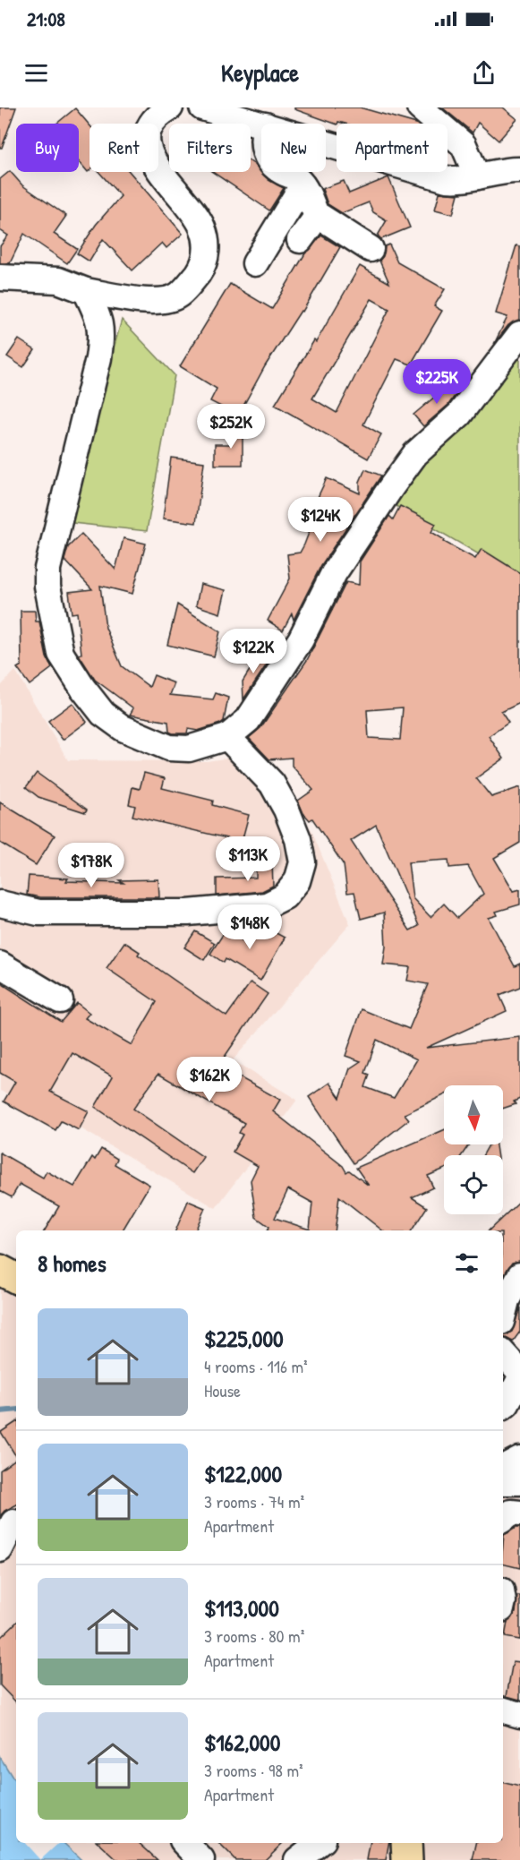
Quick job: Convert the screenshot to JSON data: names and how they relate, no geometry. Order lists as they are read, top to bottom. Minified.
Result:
{"north":"bottom","page":{"status":"21:08","header":"Keyplace","chip":["Buy","Rent","Filters","New","Apartment"],"price":["$225K","$252K","$124K","$122K","$113K","$178K","$148K","$162K"],"heading":"8 homes","list":[{"name":"$225,000","note":"4 rooms · 116 m² · House"},{"name":"$122,000","note":"3 rooms · 74 m² · Apartment"},{"name":"$113,000","note":"3 rooms · 80 m² · Apartment"},{"name":"$162,000","note":"3 rooms · 98 m² · Apartment"}]}}
